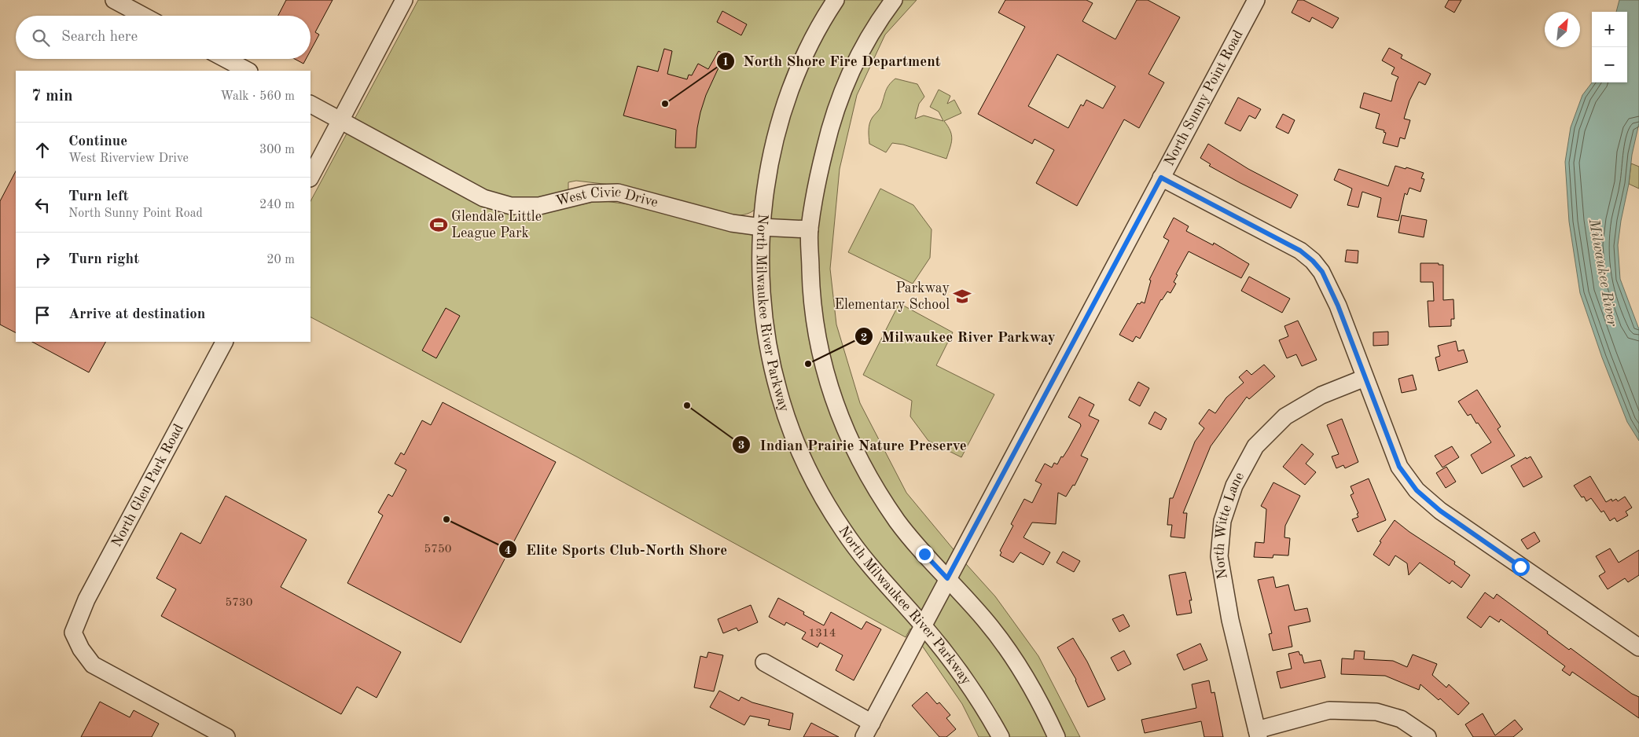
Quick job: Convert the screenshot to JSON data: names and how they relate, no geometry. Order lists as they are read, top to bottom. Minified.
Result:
{"streets":{"street":["North Sunny Point Road","West Civic Drive","North Milwaukee River Parkway","North Glen Park Road","North Witte Lane"]},"crossings":[["North Sunny Point Road","North Milwaukee River Parkway"],["West Civic Drive","North Milwaukee River Parkway"]],"water":["Milwaukee River"],"places":{"other":["North Shore Fire Department","Milwaukee River Parkway","Indian Prairie Nature Preserve","Elite Sports Club-North Shore"],"sports":["Glendale Little League Park"],"school or university":["Parkway Elementary School"]},"house_numbers":["5750","5730","1314"],"north":"top right","page":{"map_buttons":["+","−"],"search":"Search here","heading":["7 min","Walk · 560 m"],"list":[["Continue","West Riverview Drive","300 m"],["Turn left","North Sunny Point Road","240 m"],["Turn right","20 m"],"Arrive at destination"]}}
